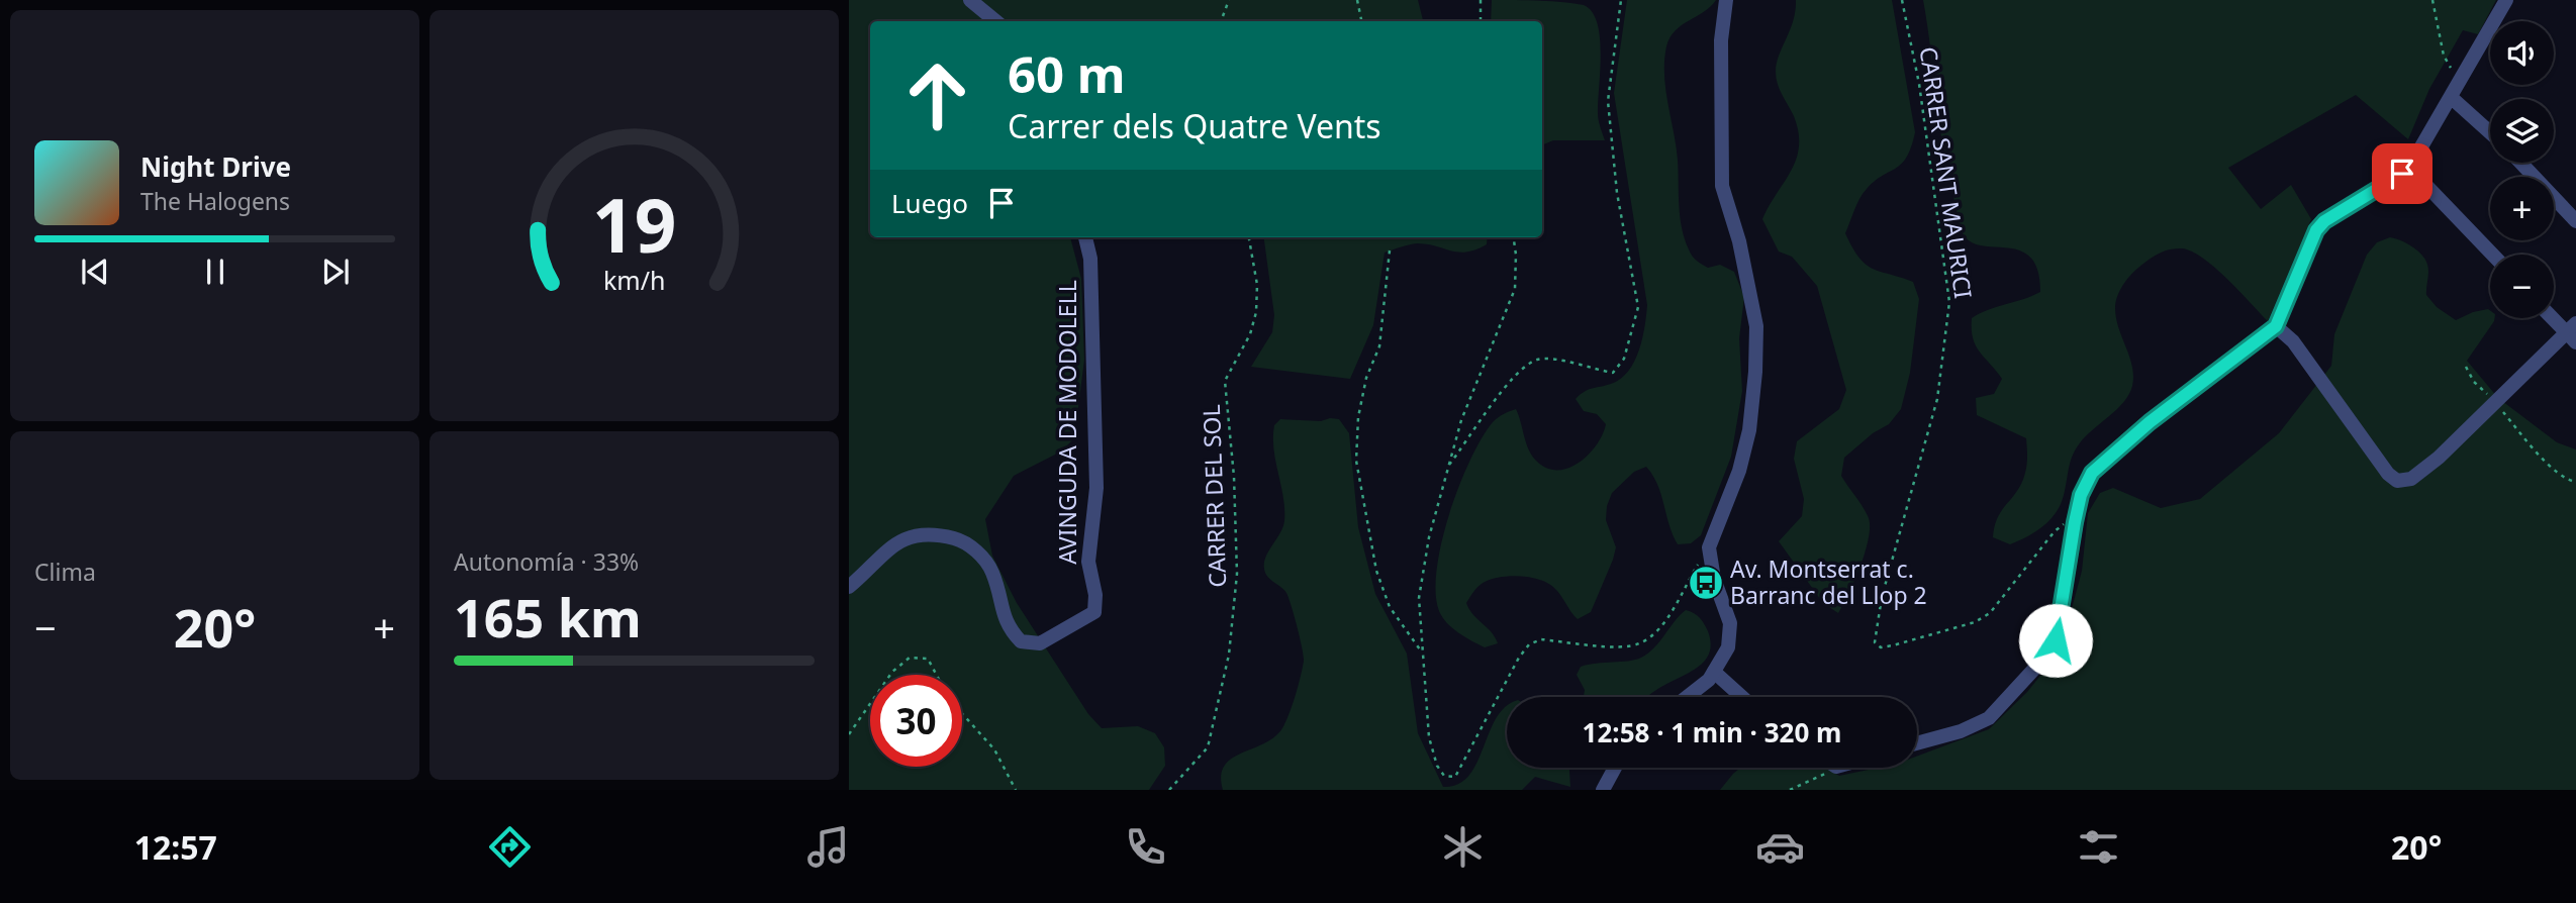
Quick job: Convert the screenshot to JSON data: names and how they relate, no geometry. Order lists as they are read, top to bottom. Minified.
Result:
{"streets":{"street":["AVINGUDA DE MODOLELL"],"path":["CARRER SANT MAURICI","CARRER DEL SOL"]},"places":{"bus stop":["Av. Montserrat c. Barranc del Llop 2"]},"page":{"map_buttons":["+","−"],"turn":["60 m","Carrer dels Quatre Vents"],"song":["Night Drive","The Halogens"],"then":"Luego","tile":["Clima",["Autonomía · 33%","165 km"]],"heat":["−","20°","+"],"limit":"30","trip":"12:58 · 1 min · 320 m","tabs":["12:57","20°"],"gauge":["19","km/h"]}}
